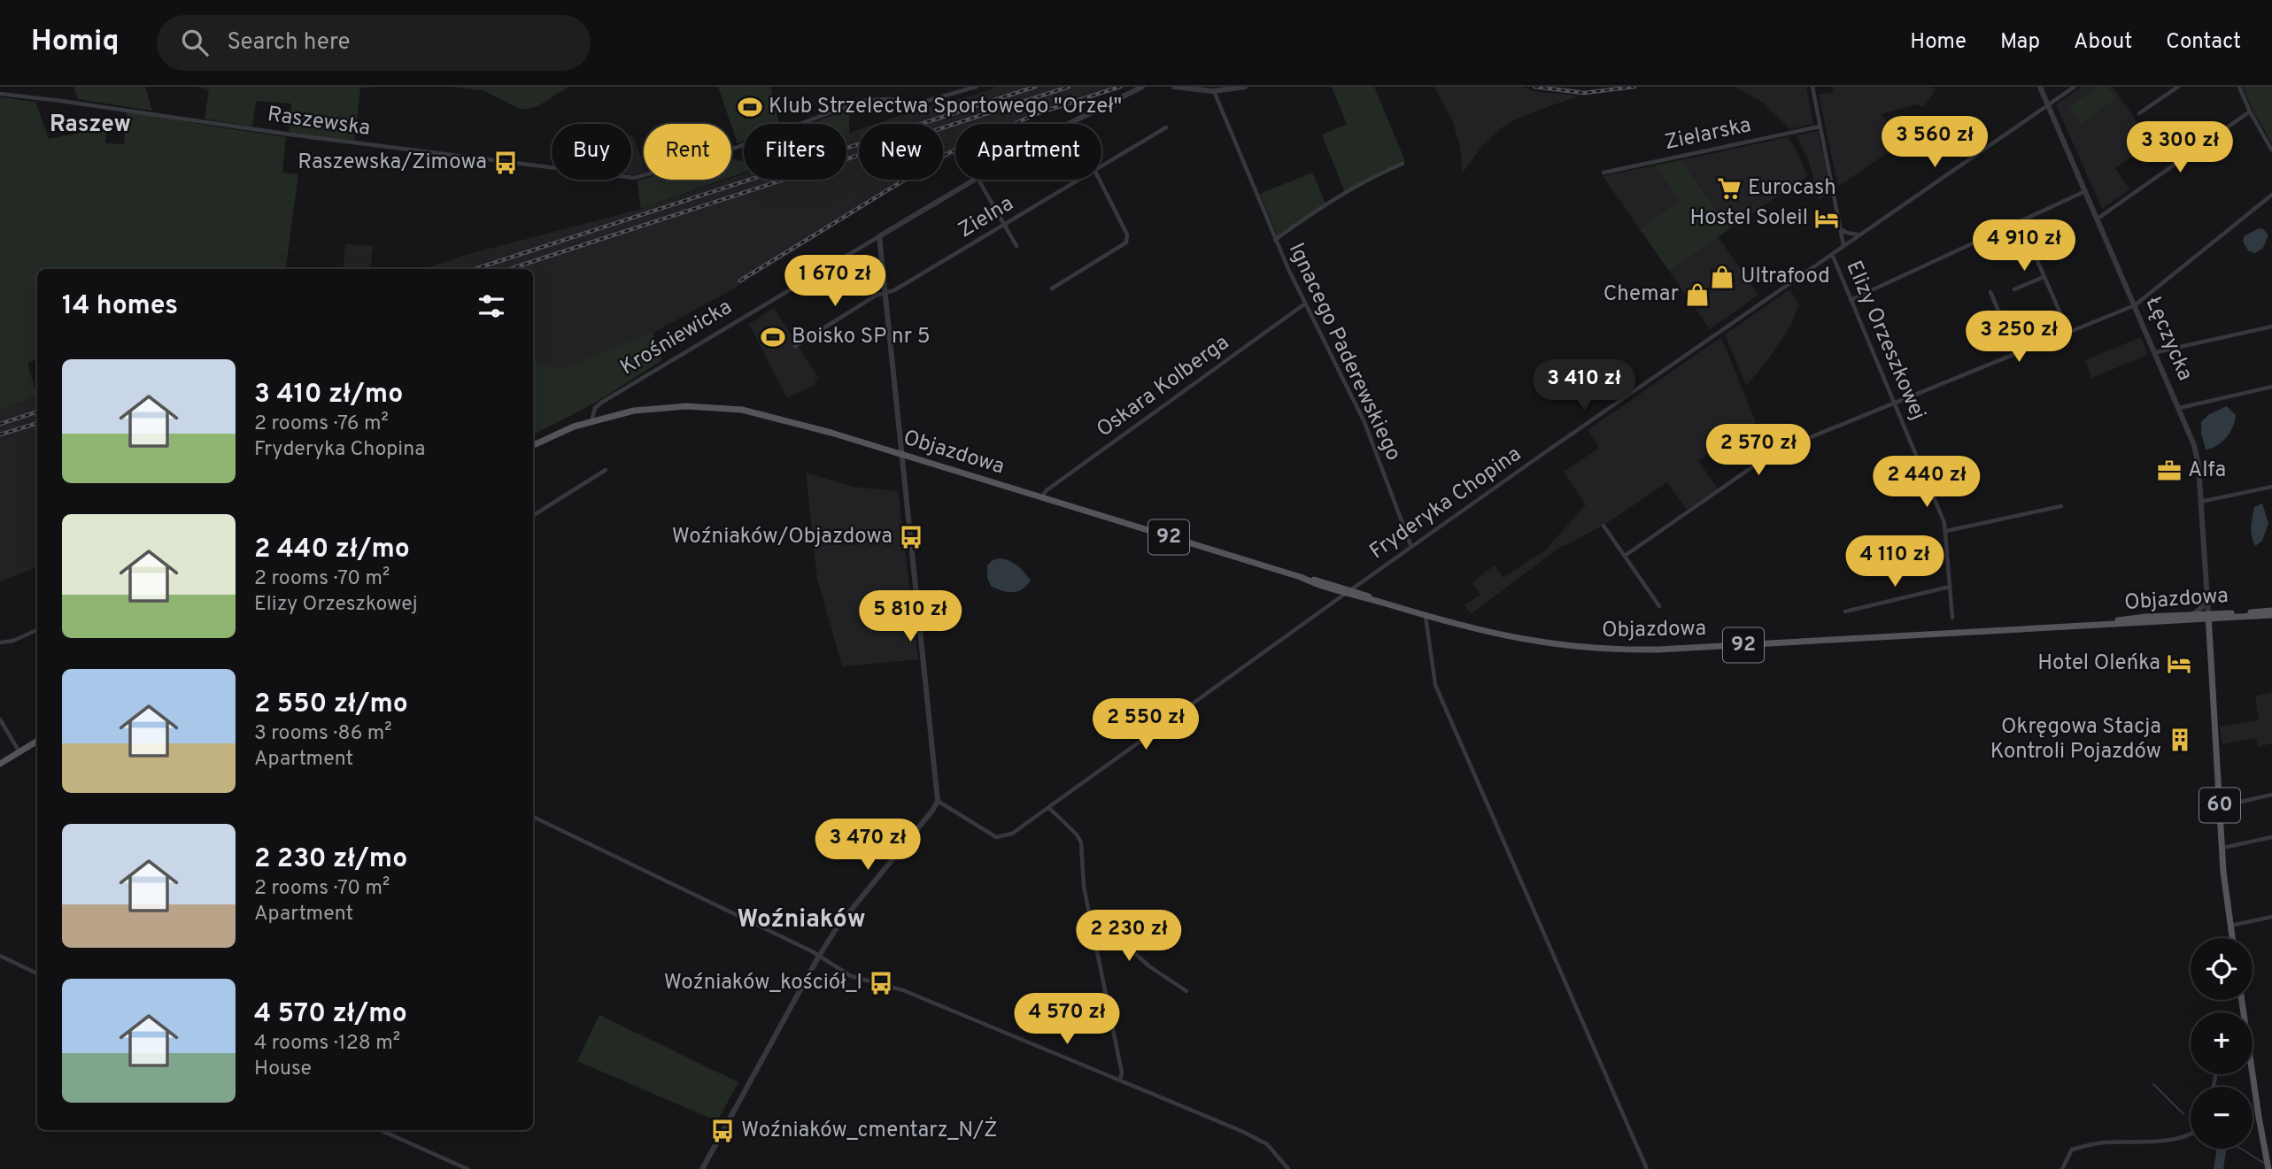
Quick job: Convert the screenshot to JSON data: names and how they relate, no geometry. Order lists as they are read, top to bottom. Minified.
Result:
{"streets":{"main road":["Objazdowa","92","60"],"street":["Raszewska","Zielarska","Zielna","Krośniewicka","Łęczycka","Elizy Orzeszkowej","Ignacego Paderewskiego","Oskara Kolberga","Fryderyka Chopina"]},"crossings":[["Krośniewicka","Objazdowa"],["Krośniewicka","92"],["Łęczycka","Objazdowa"],["Łęczycka","Fryderyka Chopina"],["Łęczycka","60"],["Elizy Orzeszkowej","Fryderyka Chopina"],["Ignacego Paderewskiego","Oskara Kolberga"],["Ignacego Paderewskiego","Fryderyka Chopina"],["Oskara Kolberga","Objazdowa"],["Objazdowa","Fryderyka Chopina"],["Objazdowa","92"],["Objazdowa","60"]],"districts":["Raszew","Woźniaków"],"places":{"sports":["Klub Strzelectwa Sportowego \"Orzeł\"","Boisko SP nr 5"],"bus stop":["Raszewska/Zimowa","Woźniaków/Objazdowa","Woźniaków_kościół_I","Woźniaków_cmentarz_N/Ż"],"supermarket":["Eurocash"],"hotel":["Hostel Soleil","Hotel Oleńka"],"shop":["Ultrafood","Chemar"],"office":["Alfa"],"building":["Okręgowa Stacja Kontroli Pojazdów"]},"page":{"header":"Homiq","search":"Search here","nav":["Home","Map","About","Contact"],"price":["3 560 zł","3 300 zł","4 910 zł","1 670 zł","3 250 zł","3 410 zł","2 570 zł","2 440 zł","4 110 zł","5 810 zł","2 550 zł","3 470 zł","2 230 zł","4 570 zł"],"chip":["Buy","Rent","Filters","New","Apartment"],"heading":"14 homes","list":[{"name":"3 410 zł/mo","note":"2 rooms · 76 m² · Fryderyka Chopina"},{"name":"2 440 zł/mo","note":"2 rooms · 70 m² · Elizy Orzeszkowej"},{"name":"2 550 zł/mo","note":"3 rooms · 86 m² · Apartment"},{"name":"2 230 zł/mo","note":"2 rooms · 70 m² · Apartment"},{"name":"4 570 zł/mo","note":"4 rooms · 128 m² · House"}],"map_buttons":["+","−"]}}
